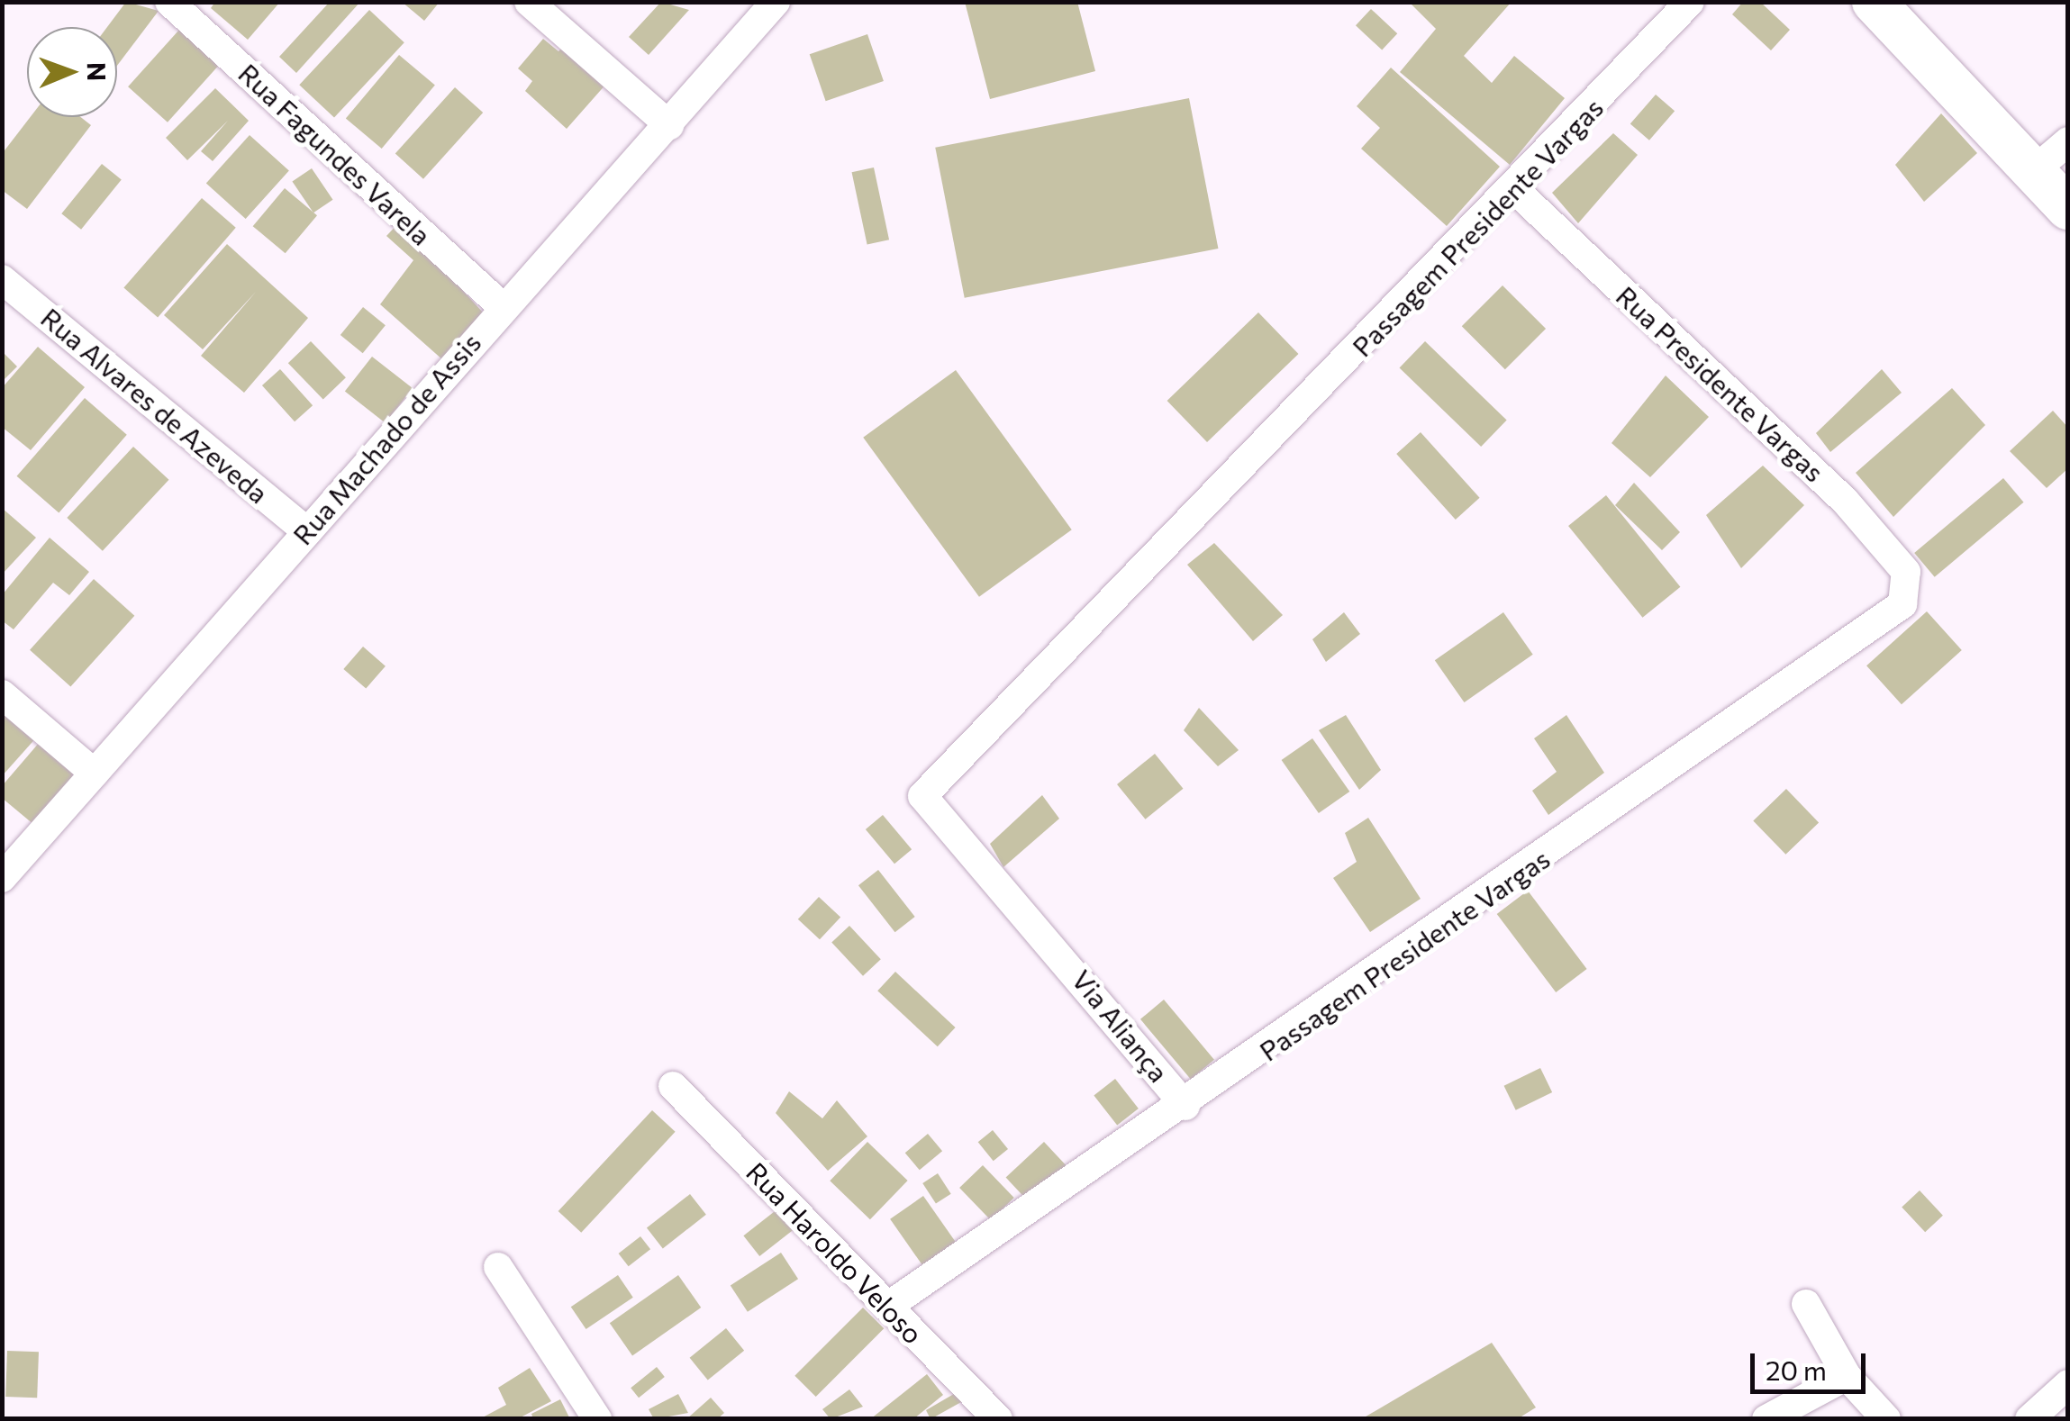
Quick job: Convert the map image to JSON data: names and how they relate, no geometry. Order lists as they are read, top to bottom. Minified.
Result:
{"streets":{"street":["Rua Fagundes Varela","Passagem Presidente Vargas","Rua Presidente Vargas","Rua Alvares de Azeveda","Rua Machado de Assis","Via Aliança","Rua Haroldo Veloso"]},"crossings":[["Rua Fagundes Varela","Rua Machado de Assis"],["Passagem Presidente Vargas","Rua Presidente Vargas"],["Passagem Presidente Vargas","Via Aliança"],["Passagem Presidente Vargas","Rua Haroldo Veloso"],["Rua Alvares de Azeveda","Rua Machado de Assis"]],"scale_bar":"20 m","north":"right"}
